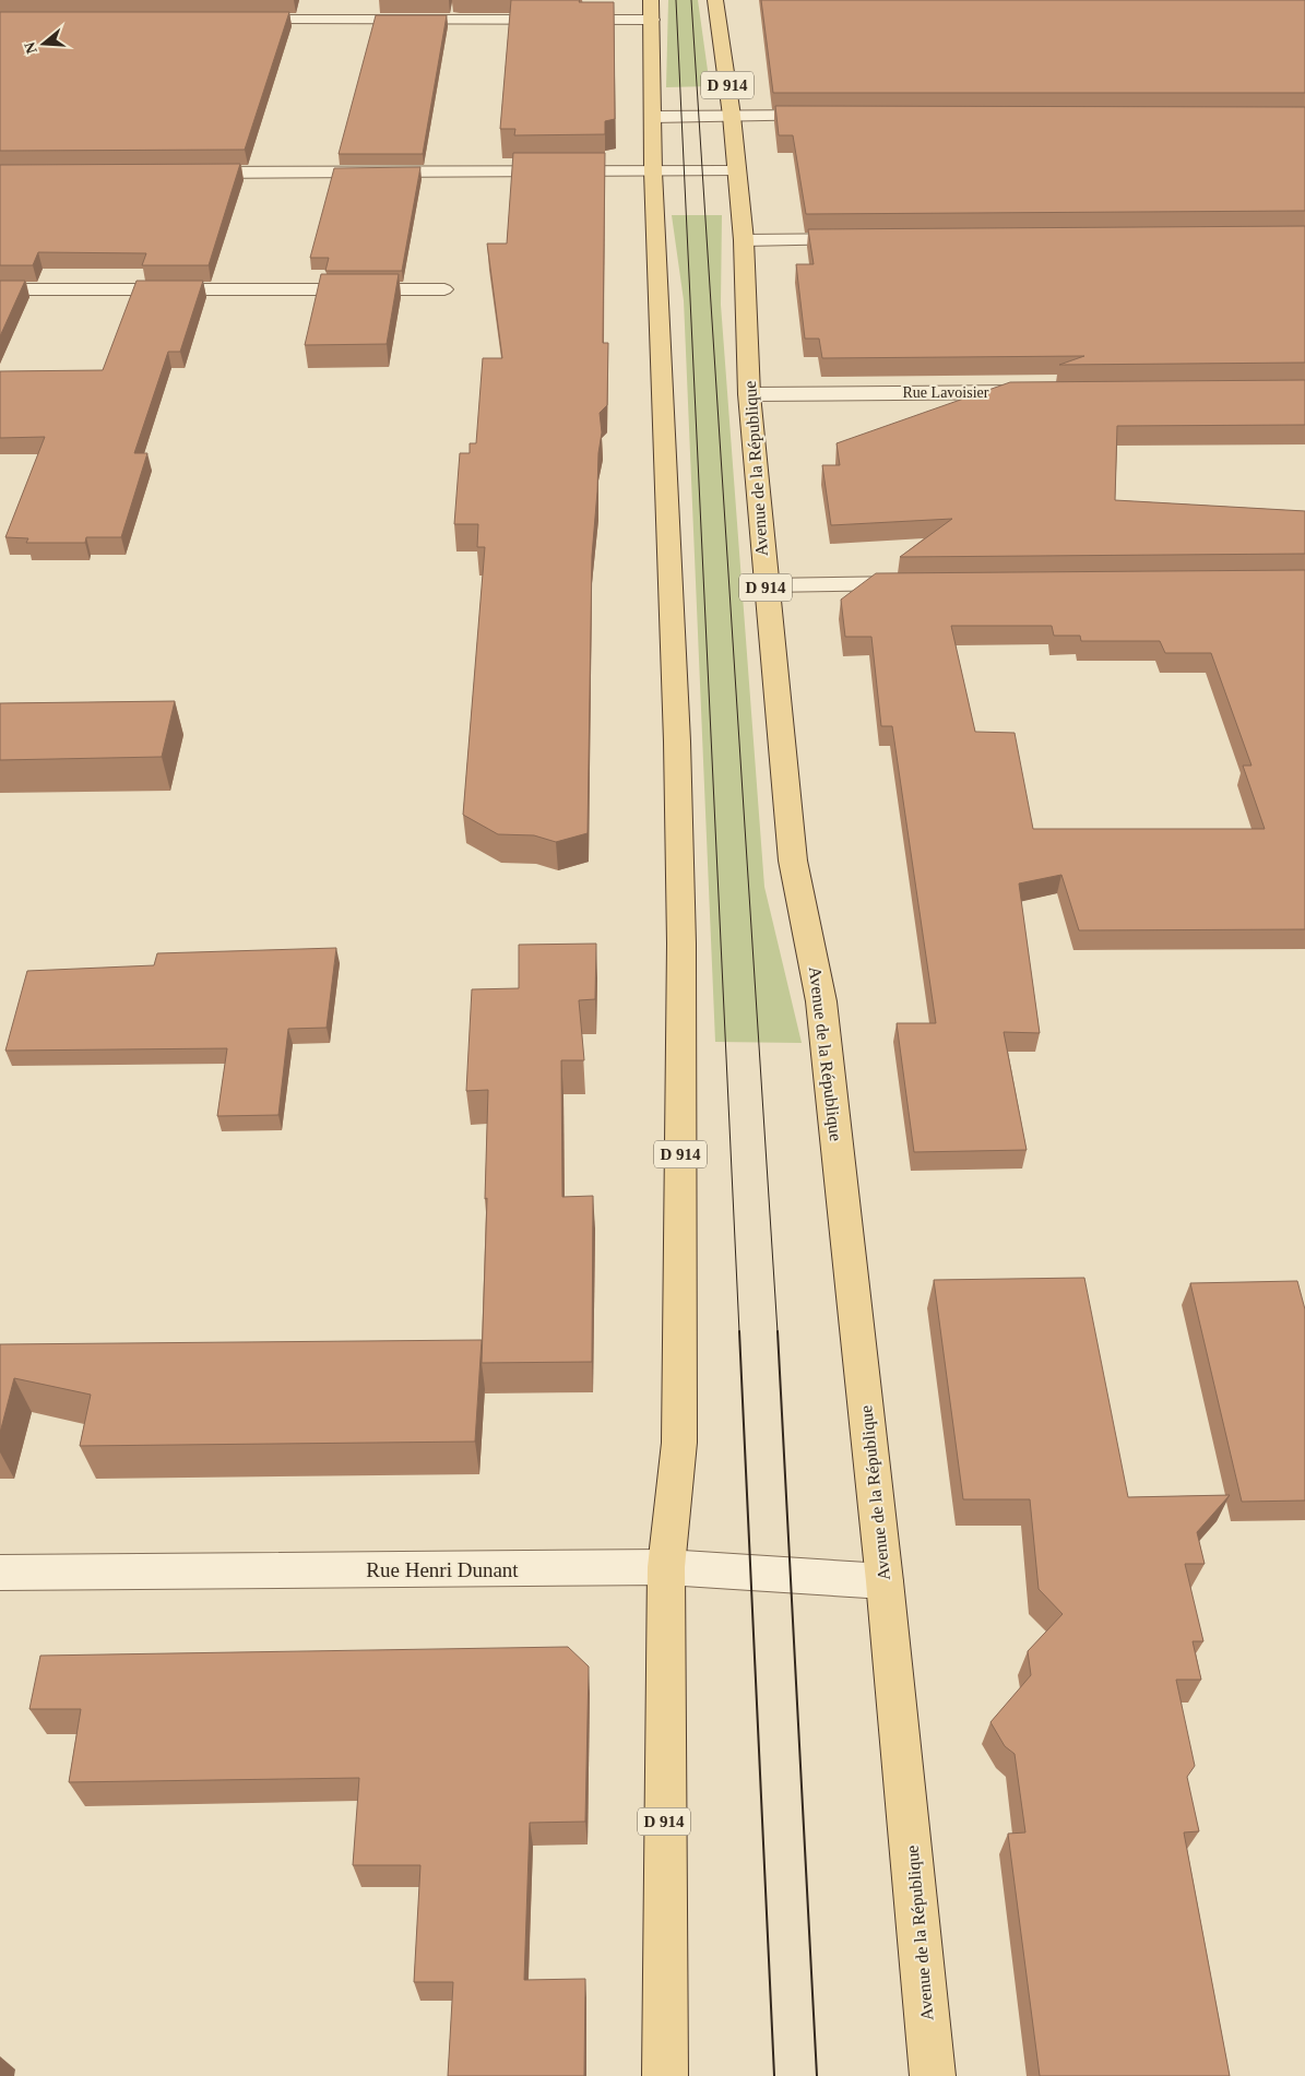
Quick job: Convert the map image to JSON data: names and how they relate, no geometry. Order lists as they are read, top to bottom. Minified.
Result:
{"streets":{"main road":["D 914","Avenue de la République"],"street":["Rue Lavoisier","Rue Henri Dunant"]},"crossings":[["D 914","Rue Henri Dunant"],["Rue Lavoisier","Avenue de la République"],["Avenue de la République","Rue Henri Dunant"]],"north":"left"}
